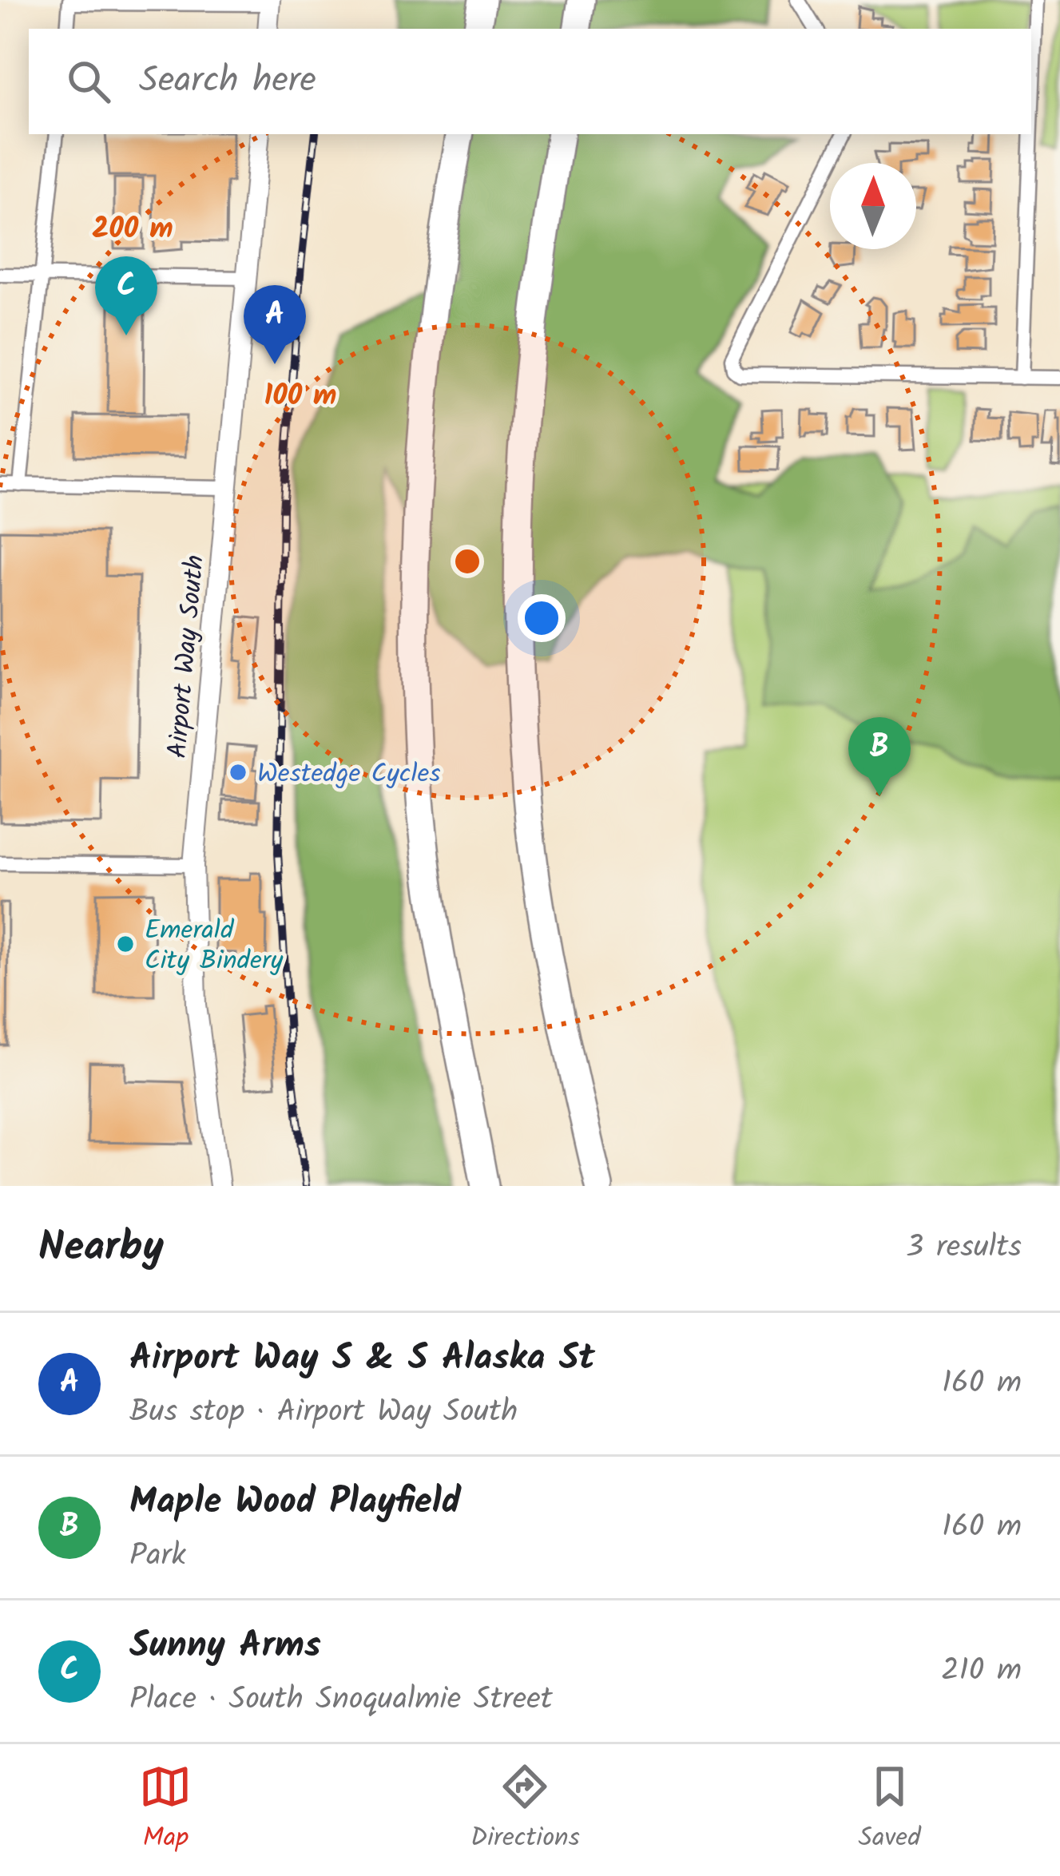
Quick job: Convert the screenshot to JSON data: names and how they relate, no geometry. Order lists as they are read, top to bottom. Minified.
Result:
{"streets":{"main road":["Airport Way South"]},"places":["Westedge Cycles","Emerald City Bindery"],"north":"top","page":{"search":"Search here","pins":["C","A","B"],"heading":["Nearby","3 results"],"list":[{"mark":"A","name":"Airport Way S & S Alaska St","note":"Bus stop · Airport Way South","value":"160 m"},{"mark":"B","name":"Maple Wood Playfield","note":"Park","value":"160 m"},{"mark":"C","name":"Sunny Arms","note":"Place · South Snoqualmie Street","value":"210 m"}],"nav":["Map","Directions","Saved"]},"rings":["200 m","100 m"]}
